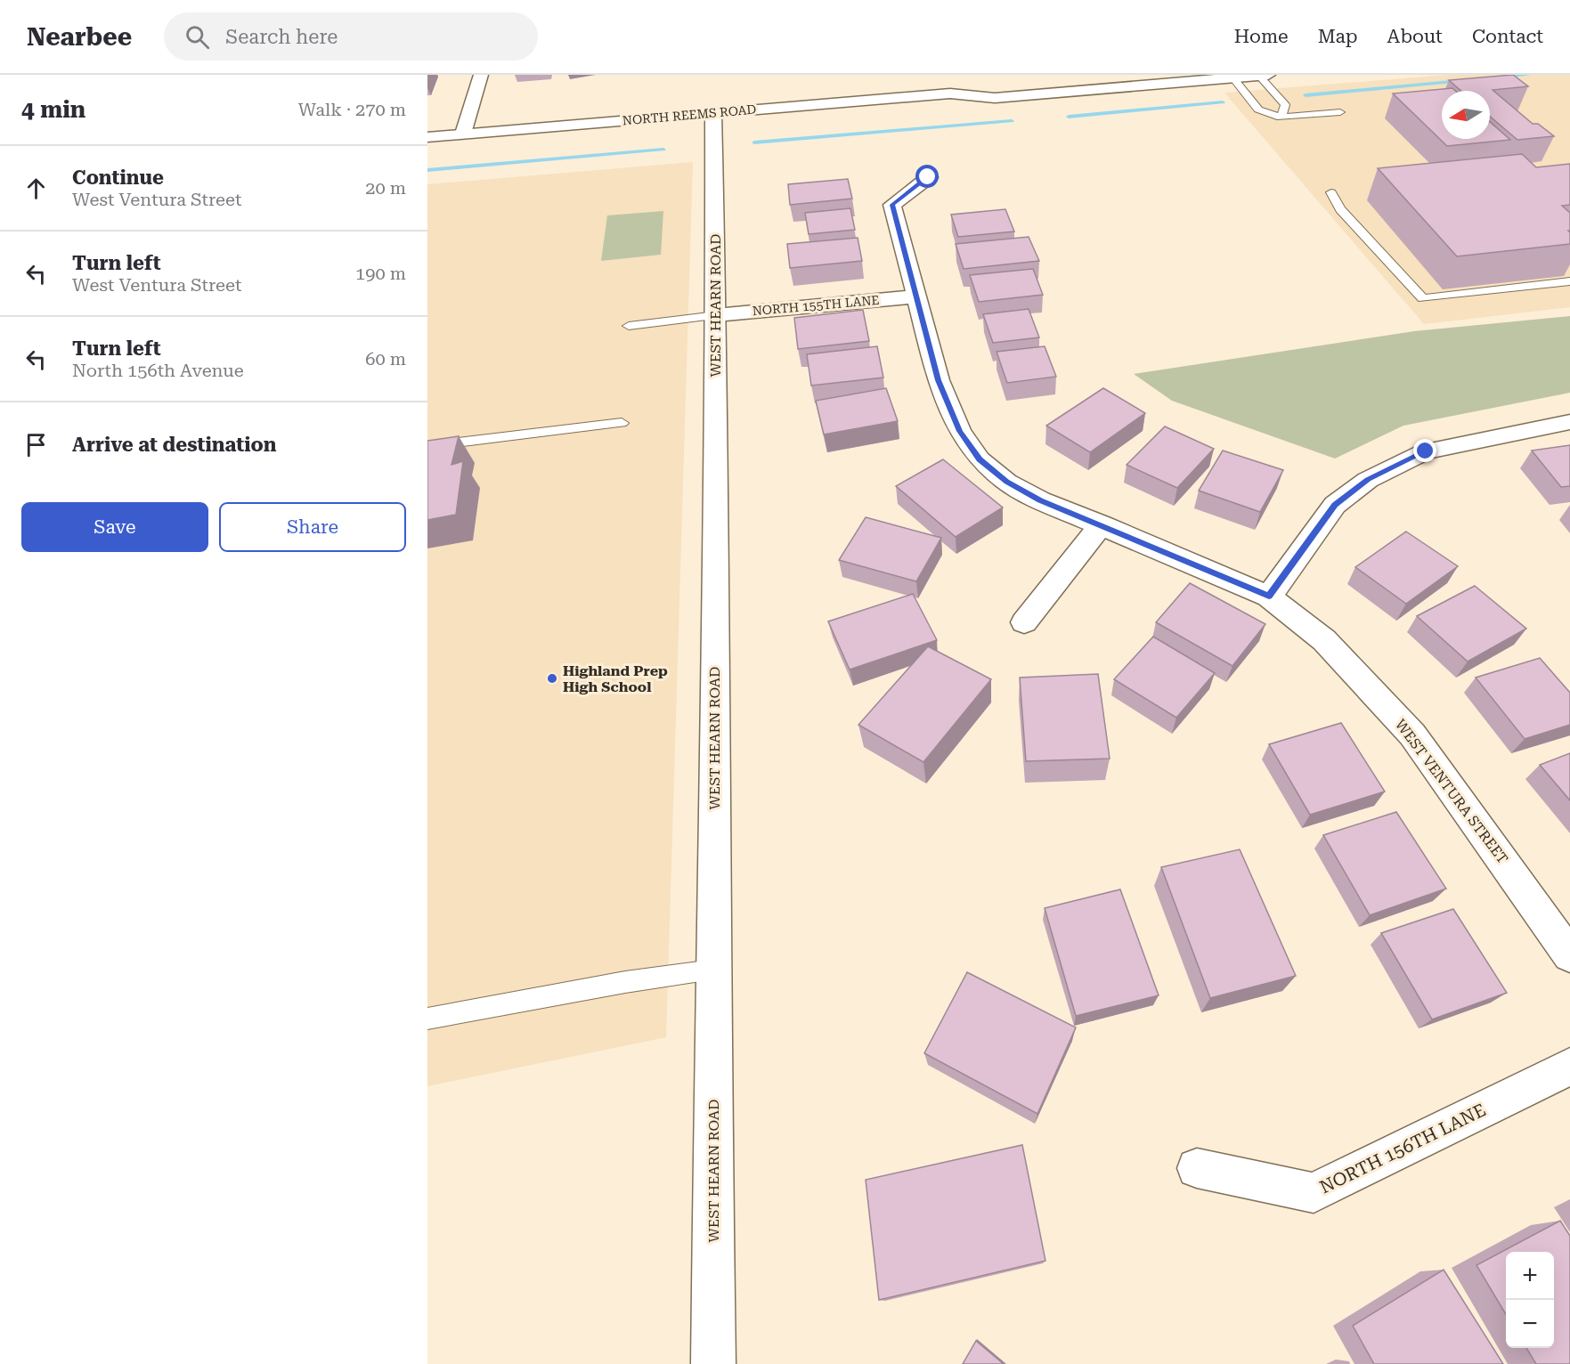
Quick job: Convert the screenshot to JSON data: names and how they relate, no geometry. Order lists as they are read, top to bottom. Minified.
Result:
{"streets":{"street":["NORTH REEMS ROAD","WEST HEARN ROAD","NORTH 155TH LANE","WEST VENTURA STREET","NORTH 156TH LANE"]},"crossings":[["NORTH REEMS ROAD","WEST HEARN ROAD"],["WEST HEARN ROAD","NORTH 155TH LANE"],["NORTH 155TH LANE","WEST VENTURA STREET"]],"places":["Highland Prep High School"],"north":"left","page":{"header":"Nearbee","search":"Search here","nav":["Home","Map","About","Contact"],"heading":["4 min","Walk · 270 m"],"list":[["Continue","West Ventura Street","20 m"],["Turn left","West Ventura Street","190 m"],["Turn left","North 156th Avenue","60 m"],"Arrive at destination"],"buttons":["Save","Share"],"map_buttons":["+","−"]}}
